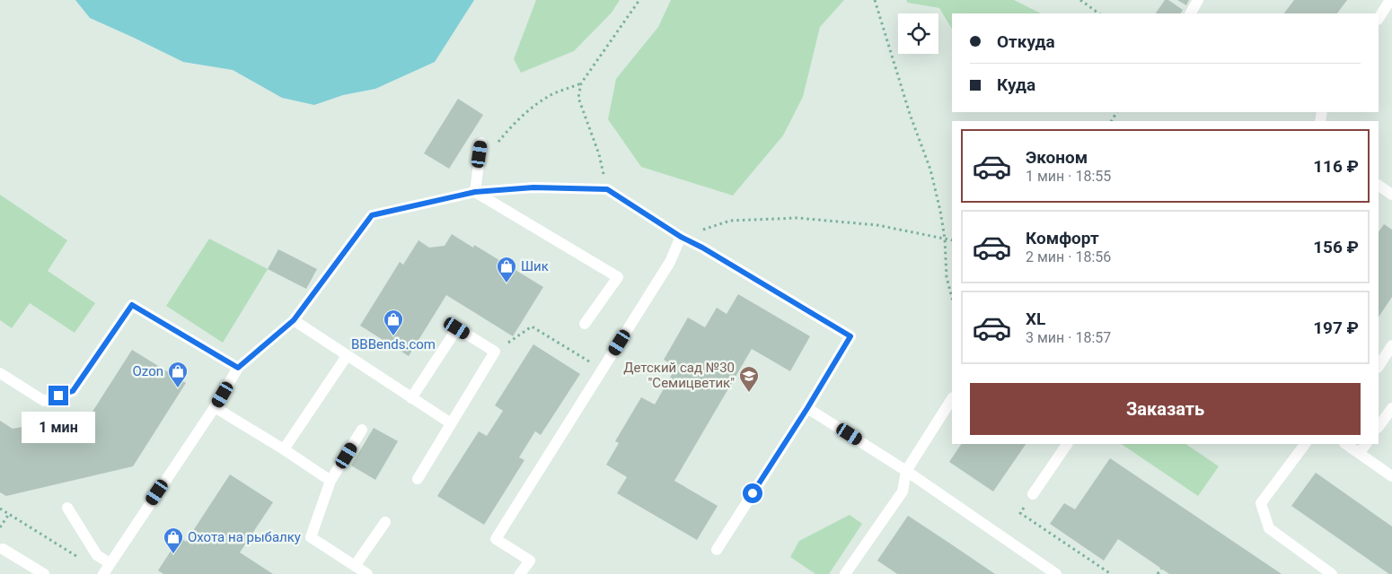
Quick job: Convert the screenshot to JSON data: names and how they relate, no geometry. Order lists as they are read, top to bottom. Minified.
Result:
{"places":{"shop":["Шик","BBBends.com","Ozon","Охота на рыбалку"],"school or university":["Детский сад №30 \"Семицветик\""]},"page":{"banner":["Откуда","Куда"],"list":[{"name":"Эконом","note":"1 мин · 18:55","value":"116 ₽"},{"name":"Комфорт","note":"2 мин · 18:56","value":"156 ₽"},{"name":"XL","note":"3 мин · 18:57","value":"197 ₽"}],"buttons":"Заказать","bubble":"1 мин"}}
